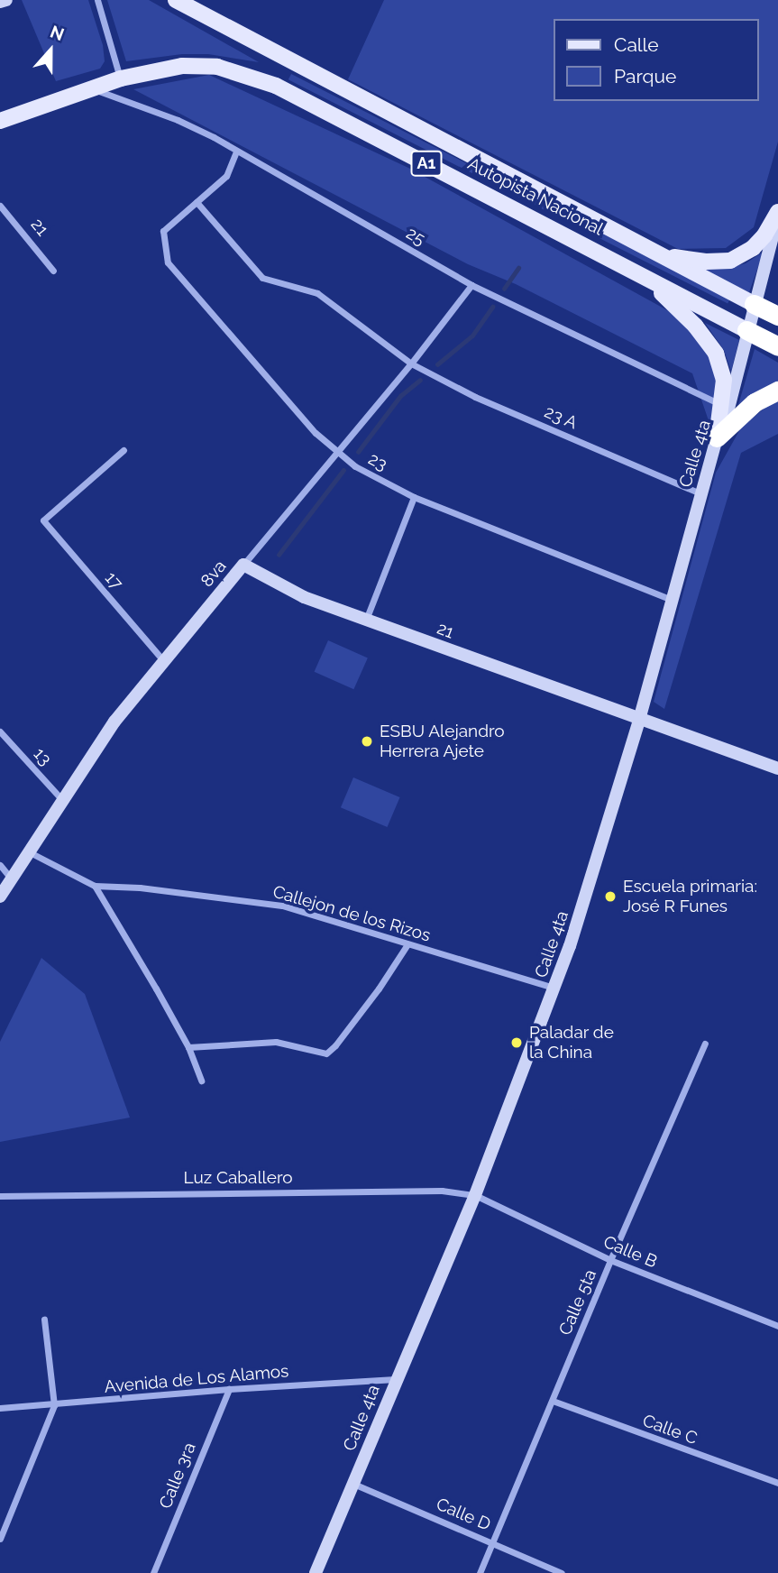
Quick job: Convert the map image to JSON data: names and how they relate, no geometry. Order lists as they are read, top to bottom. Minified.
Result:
{"streets":{"highway":["A1","Autopista Nacional"],"main road":["21","Calle 4ta","8va"],"street":["25","23 A","23","17","13","Callejon de los Rizos","Luz Caballero","Calle B","Calle 5ta","Avenida de Los Alamos","Calle C","Calle 3ra","Calle D"]},"crossings":[["Autopista Nacional","25"],["Autopista Nacional","Calle 4ta"],["21","Calle 4ta"],["21","8va"],["25","Calle 4ta"],["25","8va"],["23 A","Calle 4ta"],["23 A","23"],["23 A","8va"],["Calle 4ta","23"],["Calle 4ta","Callejon de los Rizos"],["Calle 4ta","Luz Caballero"],["Calle 4ta","Calle B"],["Calle 4ta","Avenida de Los Alamos"],["Calle 4ta","Calle D"],["23","8va"],["8va","17"],["8va","13"],["8va","Callejon de los Rizos"],["Luz Caballero","Calle B"],["Calle B","Calle 5ta"],["Calle 5ta","Calle C"],["Calle 5ta","Calle D"],["Avenida de Los Alamos","Calle 3ra"]],"places":["ESBU Alejandro Herrera Ajete","Escuela primaria: José R Funes","Paladar de la China"],"legend":["Calle","Parque"],"north":"top"}
